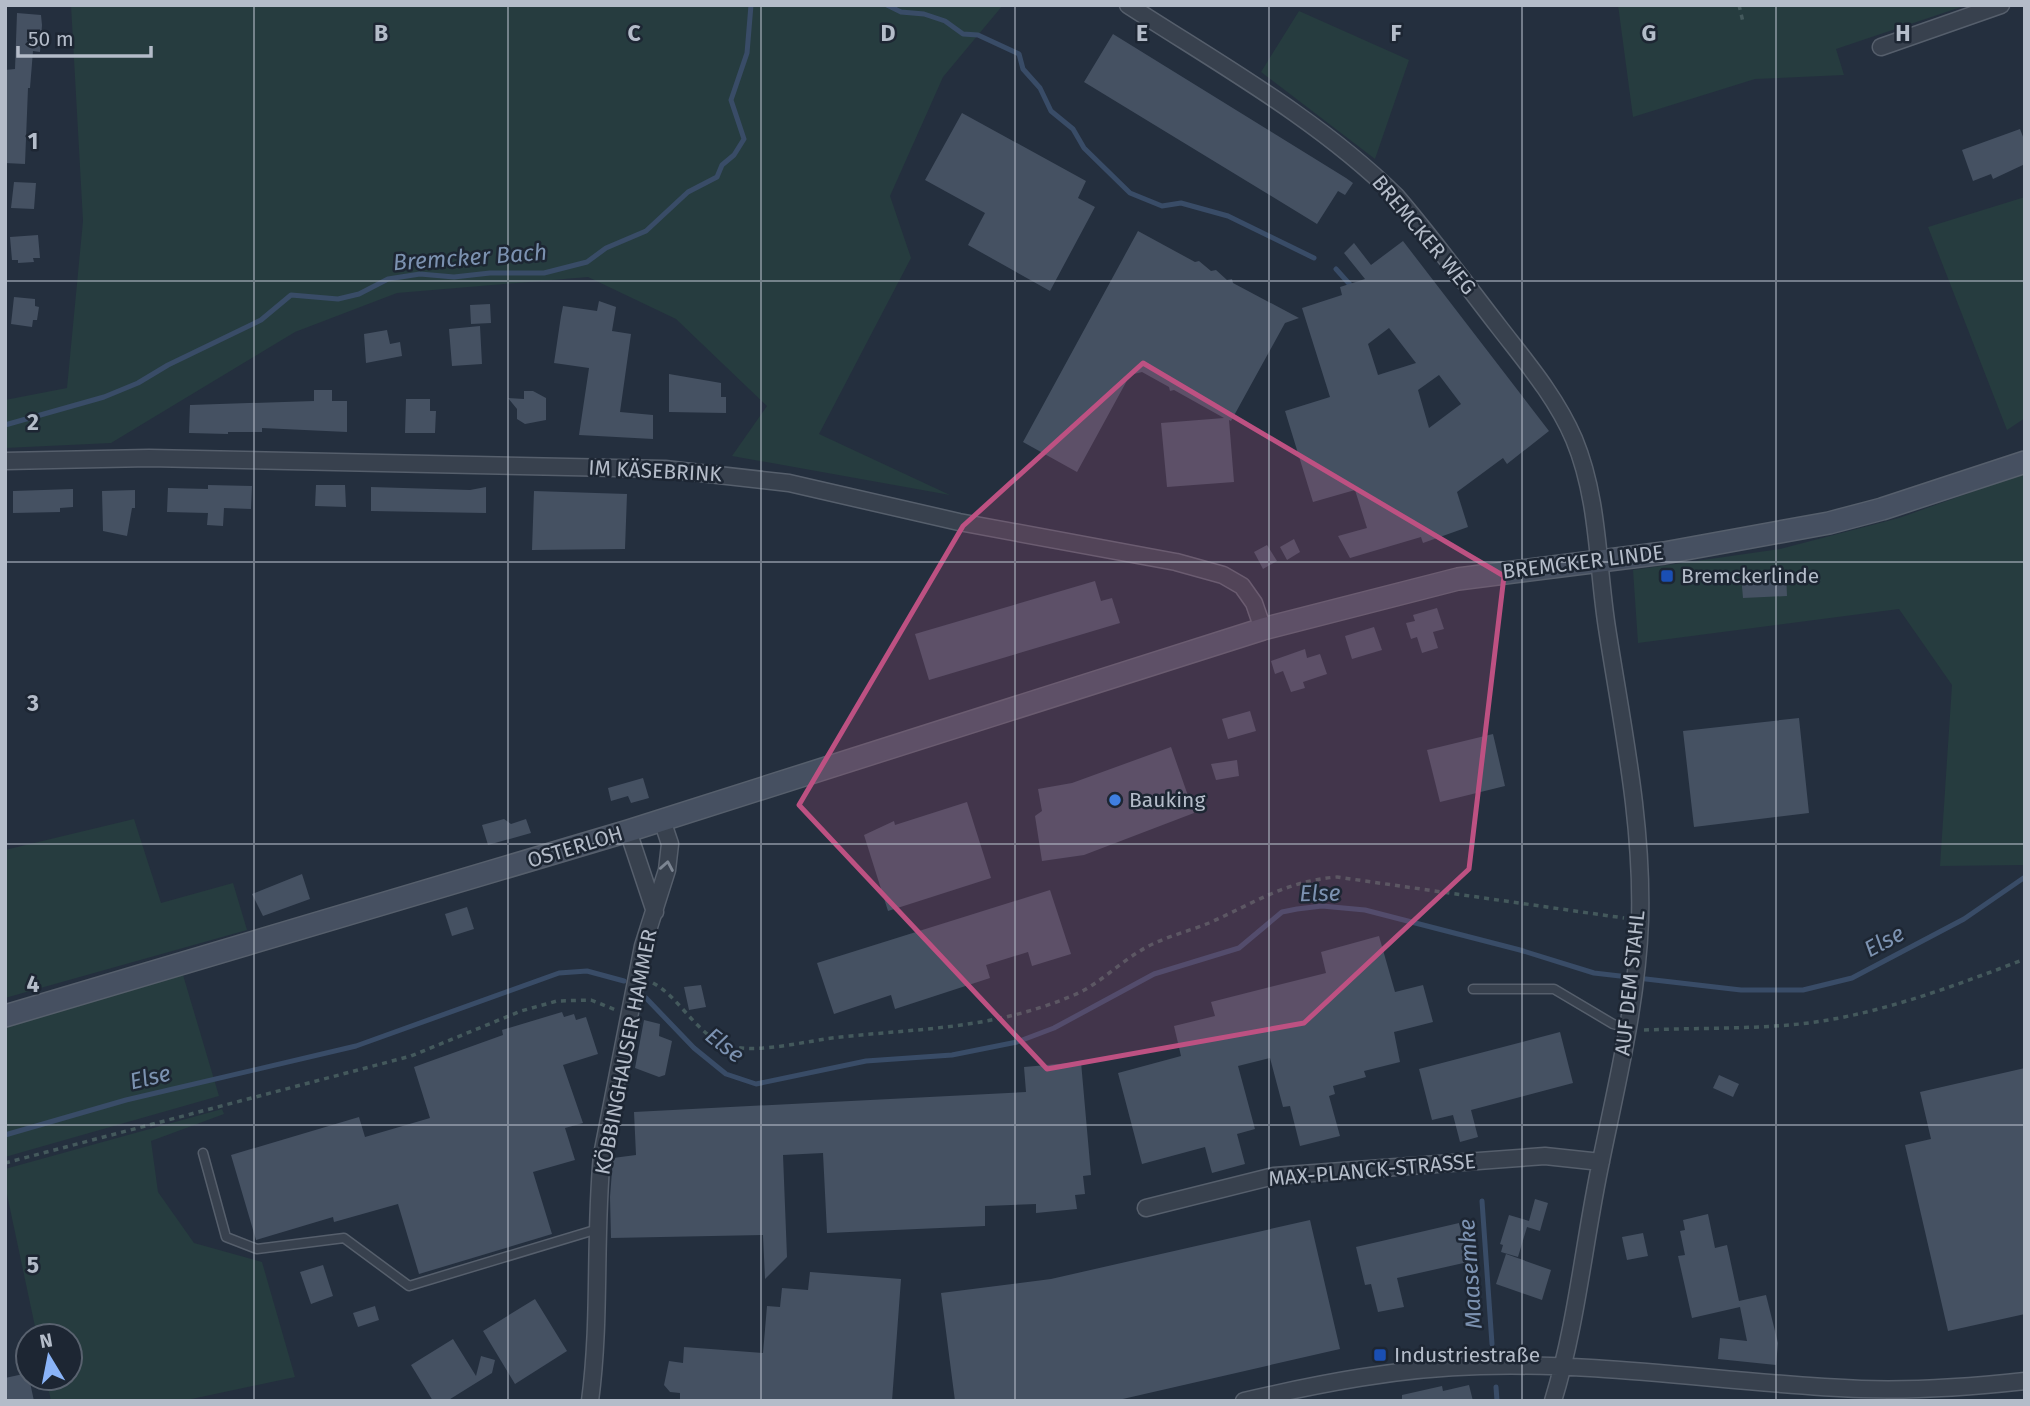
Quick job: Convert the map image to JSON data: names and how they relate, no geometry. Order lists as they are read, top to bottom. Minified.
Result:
{"streets":{"main road":["BREMCKER LINDE","OSTERLOH"],"street":["BREMCKER WEG","IM KÄSEBRINK","AUF DEM STAHL","KÖBBINGHAUSER HAMMER","MAX-PLANCK-STRASSE"]},"crossings":[["BREMCKER WEG","BREMCKER LINDE"],["BREMCKER WEG","AUF DEM STAHL"],["IM KÄSEBRINK","BREMCKER LINDE"],["BREMCKER LINDE","OSTERLOH"],["BREMCKER LINDE","AUF DEM STAHL"],["OSTERLOH","KÖBBINGHAUSER HAMMER"],["AUF DEM STAHL","MAX-PLANCK-STRASSE"]],"water":["Bremcker Bach","Else","Maasemke"],"places":{"transit":["Bremckerlinde","Industriestraße"],"other":["Bauking"]},"scale_bar":"50 m","north":"top","grid":{"columns":["B","C","D","E","F","G","H"],"rows":["1","2","3","4","5"]}}
